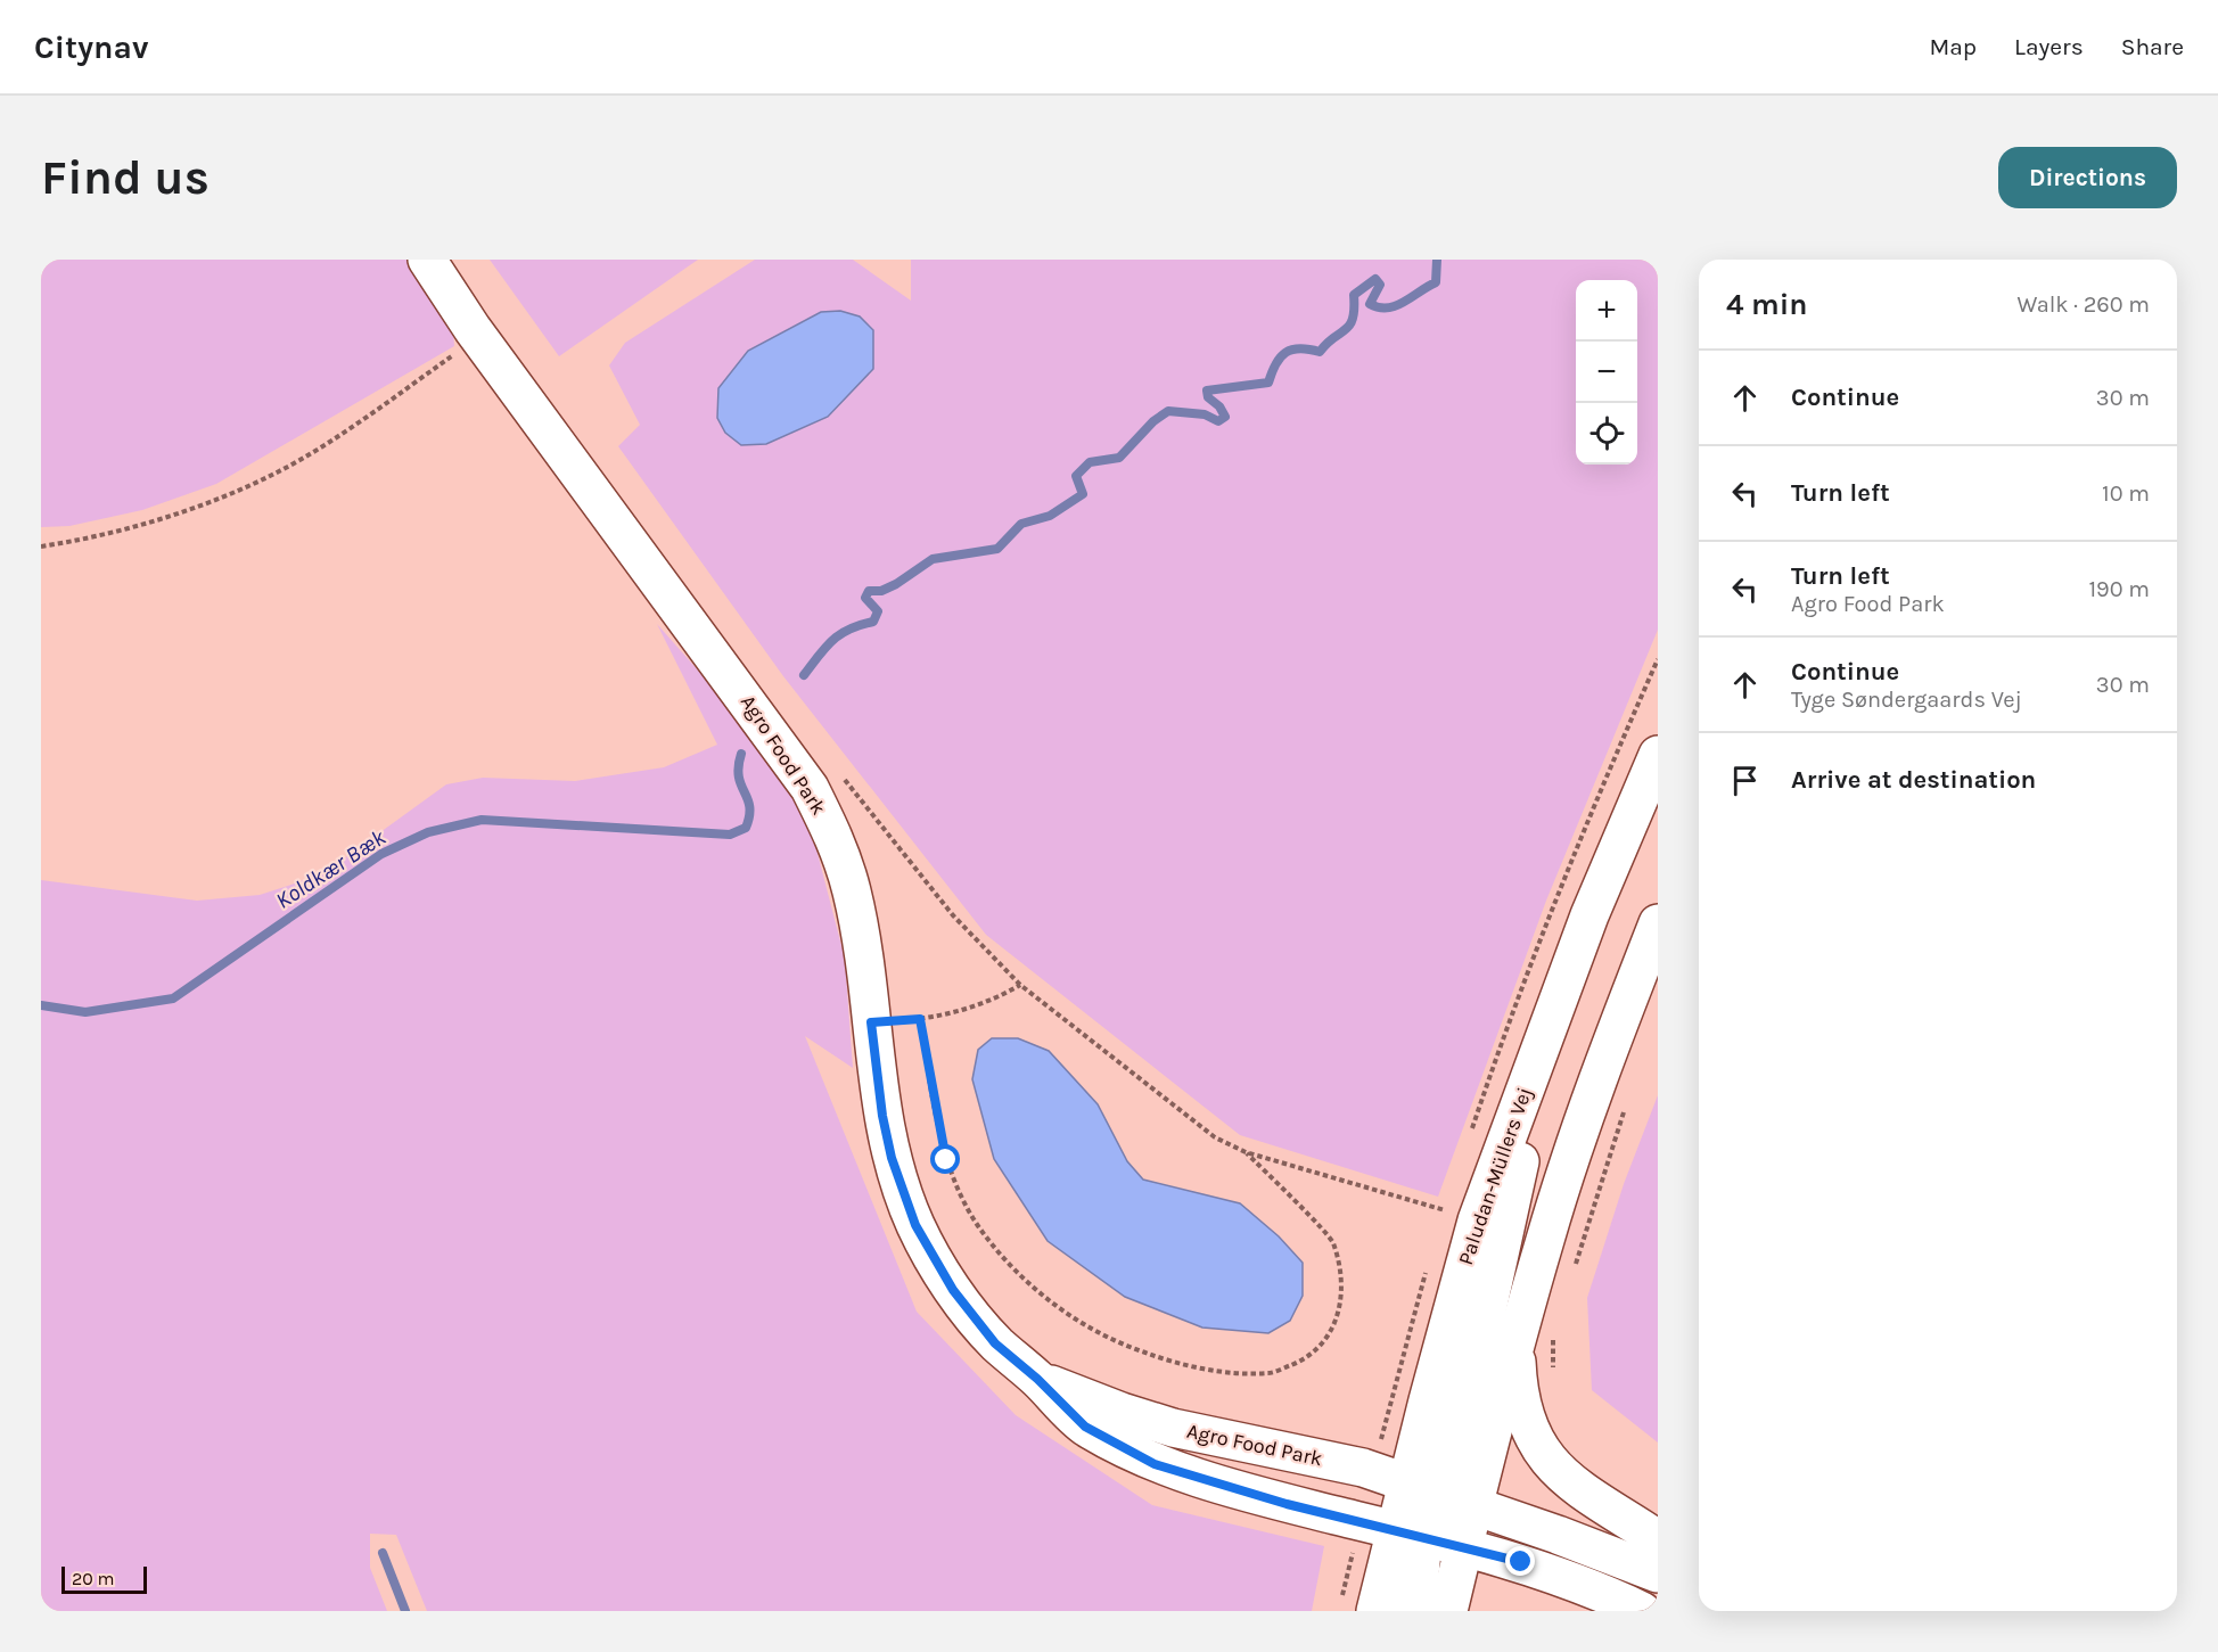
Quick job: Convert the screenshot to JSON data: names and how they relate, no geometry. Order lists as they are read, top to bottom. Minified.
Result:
{"streets":{"street":["Agro Food Park","Paludan-Müllers Vej"]},"crossings":[["Agro Food Park","Paludan-Müllers Vej"]],"water":["Koldkær Bæk"],"scale_bar":"20 m","page":{"header":"Citynav","nav":["Map","Layers","Share"],"buttons":"Directions","title":"Find us","heading":["4 min","Walk · 260 m"],"map_buttons":["+","−"],"list":[["Continue","30 m"],["Turn left","10 m"],["Turn left","Agro Food Park","190 m"],["Continue","Tyge Søndergaards Vej","30 m"],"Arrive at destination"],"scale":"20 m"}}
